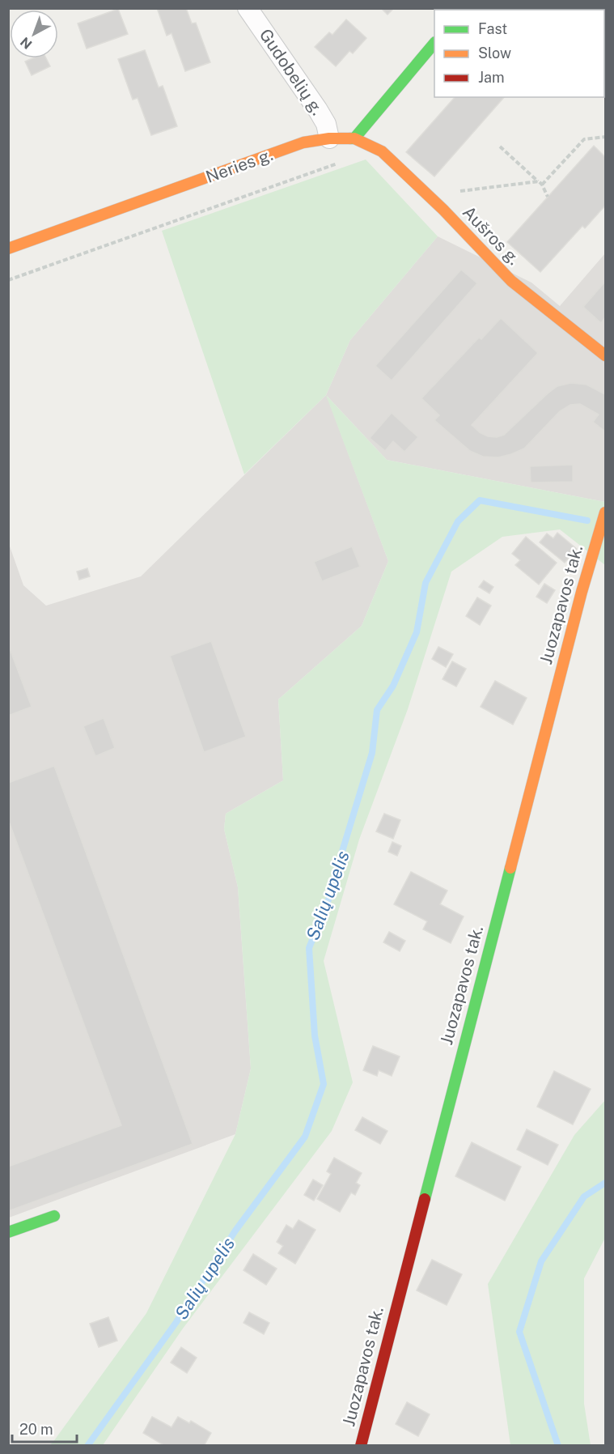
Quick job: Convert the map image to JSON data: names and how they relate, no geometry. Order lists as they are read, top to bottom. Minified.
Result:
{"streets":{"street":["Gudobelių g.","Neries g.","Aušros g.","Juozapavos tak."]},"crossings":[["Gudobelių g.","Neries g."],["Neries g.","Aušros g."]],"water":["Salių upelis"],"legend":["Fast","Slow","Jam"],"scale_bar":"20 m","north":"bottom left"}
